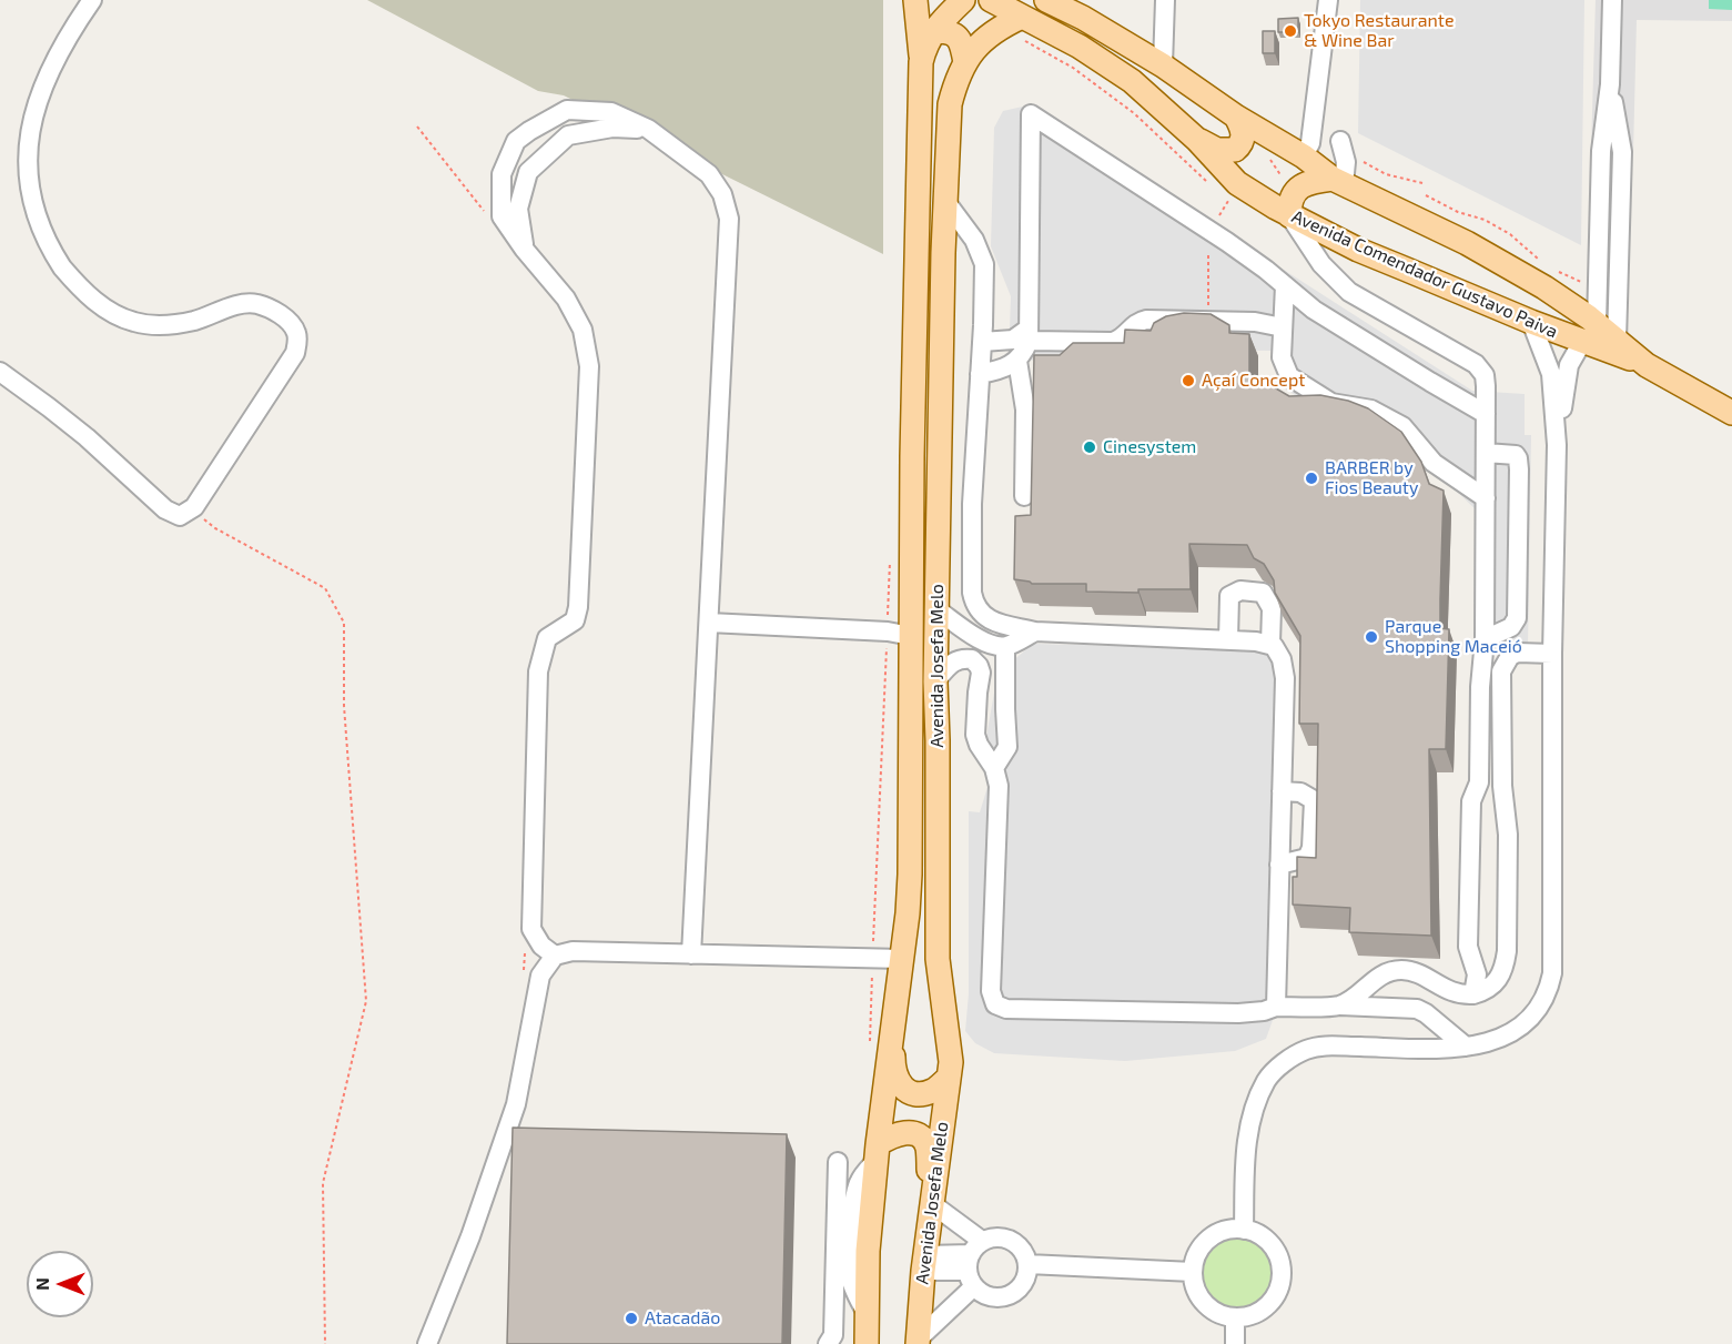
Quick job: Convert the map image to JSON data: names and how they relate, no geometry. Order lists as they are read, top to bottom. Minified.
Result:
{"streets":{"main road":["Avenida Comendador Gustavo Paiva","Avenida Josefa Melo"]},"crossings":[["Avenida Comendador Gustavo Paiva","Avenida Josefa Melo"]],"places":["Tokyo Restaurante & Wine Bar","Açaí Concept","Cinesystem","BARBER by Fios Beauty","Parque Shopping Maceió","Atacadão"],"north":"left"}
